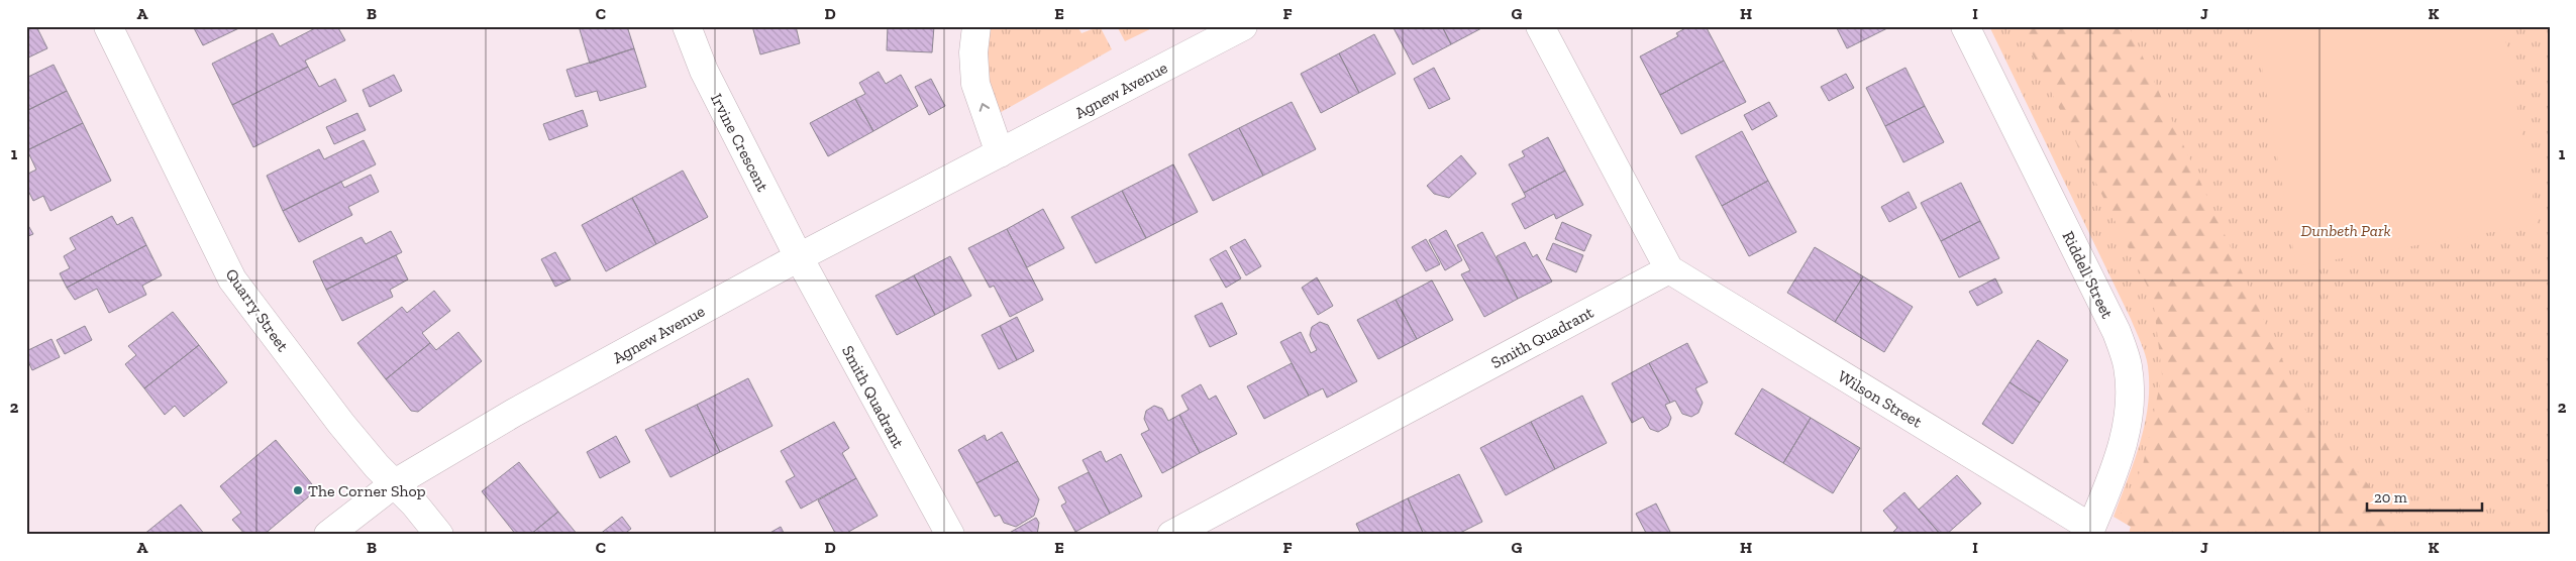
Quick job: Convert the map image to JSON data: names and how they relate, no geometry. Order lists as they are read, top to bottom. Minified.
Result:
{"streets":{"street":["Agnew Avenue","Irvine Crescent","Riddell Street","Quarry Street","Smith Quadrant","Wilson Street"]},"crossings":[["Agnew Avenue","Irvine Crescent"],["Agnew Avenue","Quarry Street"],["Agnew Avenue","Smith Quadrant"],["Irvine Crescent","Smith Quadrant"],["Riddell Street","Wilson Street"],["Smith Quadrant","Wilson Street"]],"parks":["Dunbeth Park"],"places":["The Corner Shop"],"scale_bar":"20 m","grid":{"columns":["A","B","C","D","E","F","G","H","I","J","K"],"rows":["1","2"]}}
